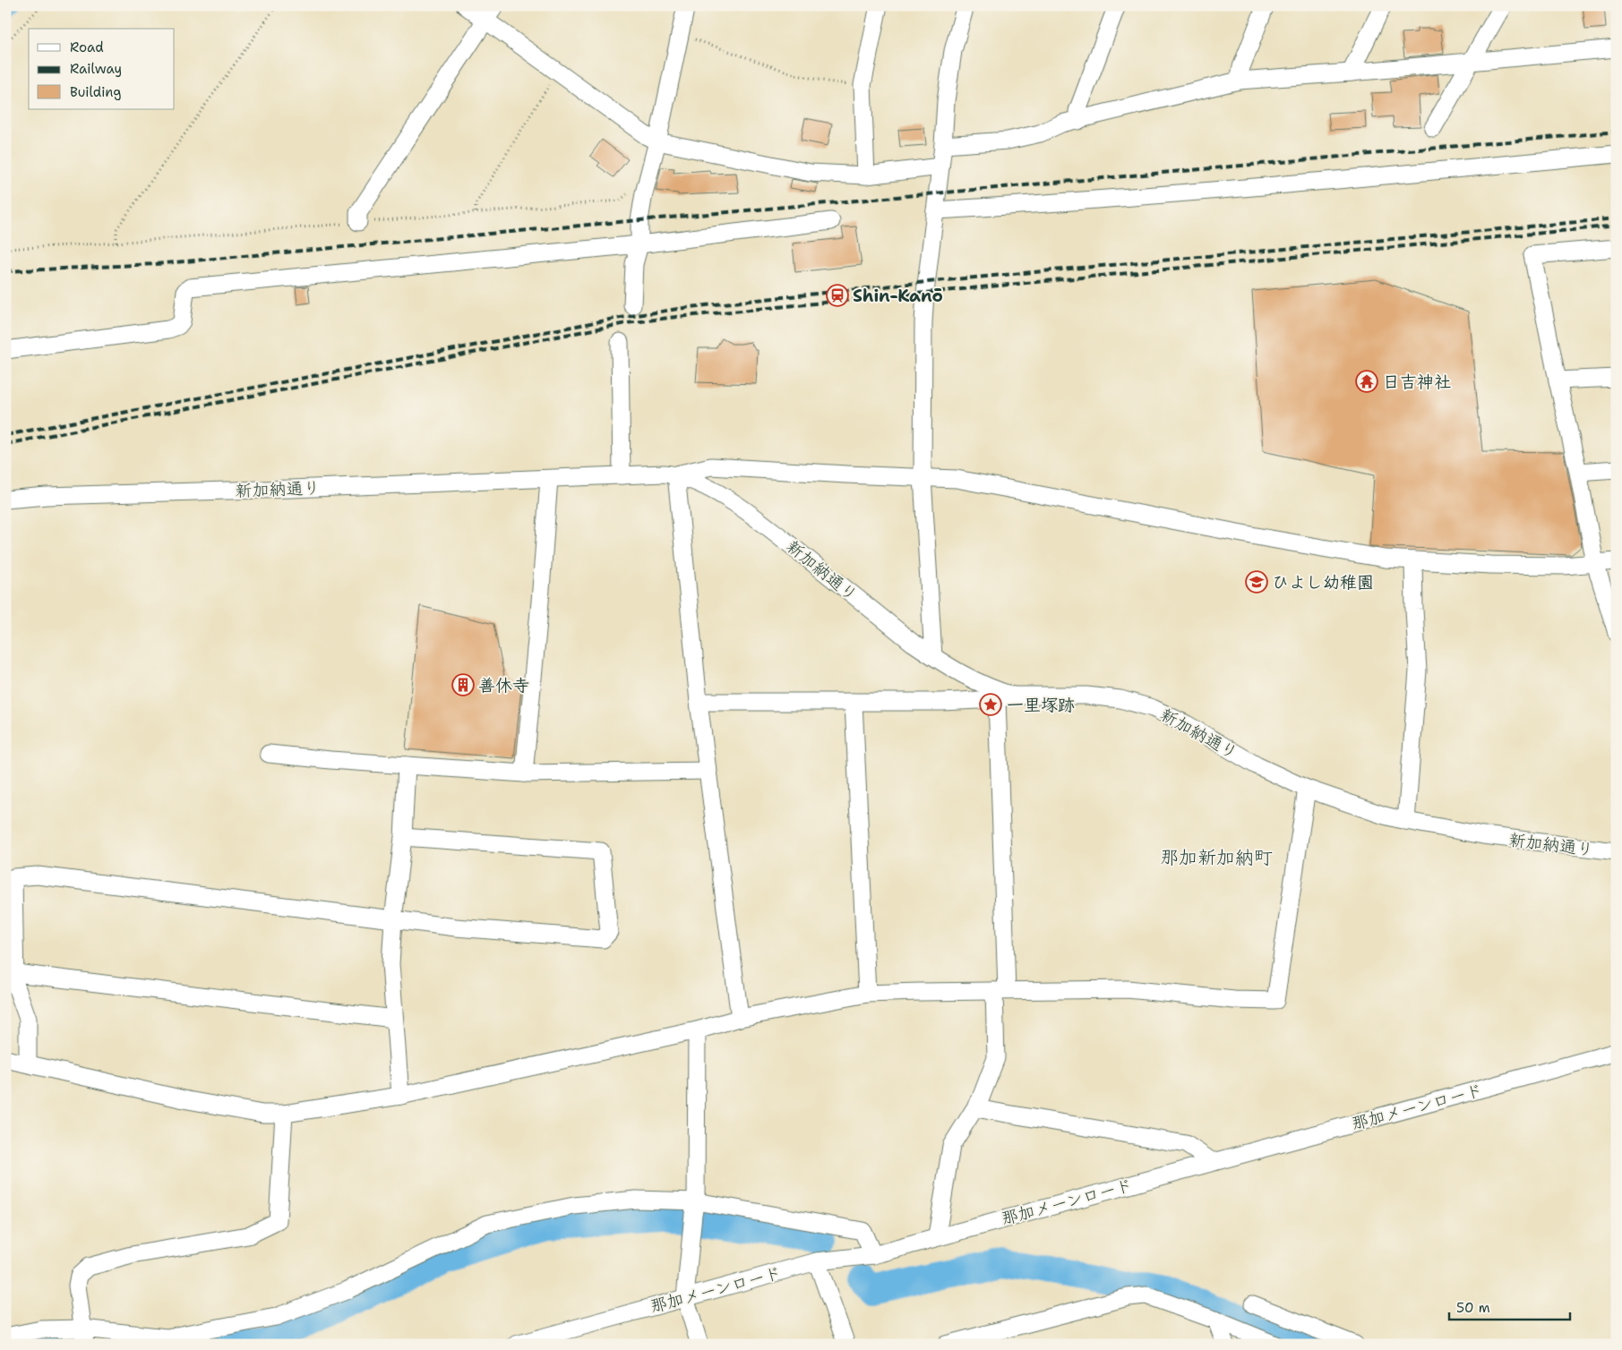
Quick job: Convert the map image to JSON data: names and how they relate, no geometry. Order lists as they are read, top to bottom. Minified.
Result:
{"streets":{"street":["新加納通り","那加メーンロード"]},"districts":["那加新加納町"],"places":{"station":["Shin-Kanō"],"temple":["日吉神社"],"school or university":["ひよし幼稚園"],"building":["善休寺"],"place":["一里塚跡"]},"legend":["Road","Railway","Building"],"scale_bar":"50 m"}
